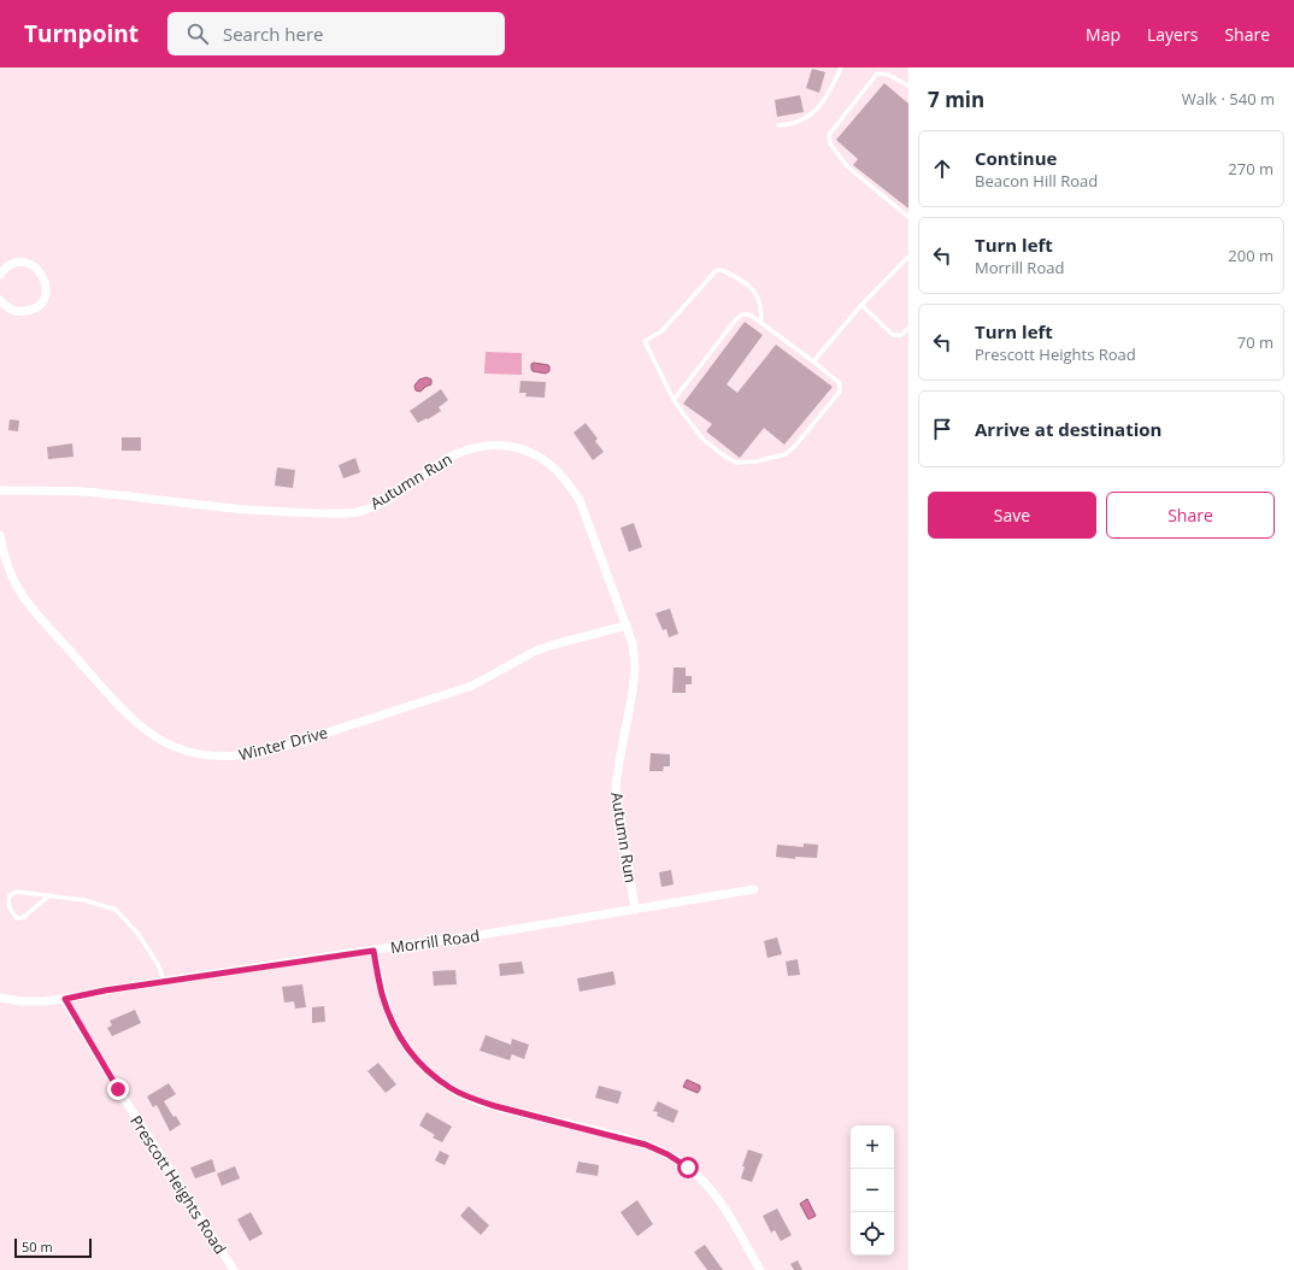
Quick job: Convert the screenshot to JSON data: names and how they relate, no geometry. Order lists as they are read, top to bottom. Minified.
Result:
{"streets":{"street":["Autumn Run","Winter Drive","Morrill Road","Prescott Heights Road"]},"crossings":[["Autumn Run","Winter Drive"],["Autumn Run","Morrill Road"],["Morrill Road","Prescott Heights Road"]],"scale_bar":"50 m","page":{"header":"Turnpoint","search":"Search here","nav":["Map","Layers","Share"],"heading":["7 min","Walk · 540 m"],"list":[["Continue","Beacon Hill Road","270 m"],["Turn left","Morrill Road","200 m"],["Turn left","Prescott Heights Road","70 m"],"Arrive at destination"],"buttons":["Save","Share"],"map_buttons":["+","−"],"scale":"50 m"}}
